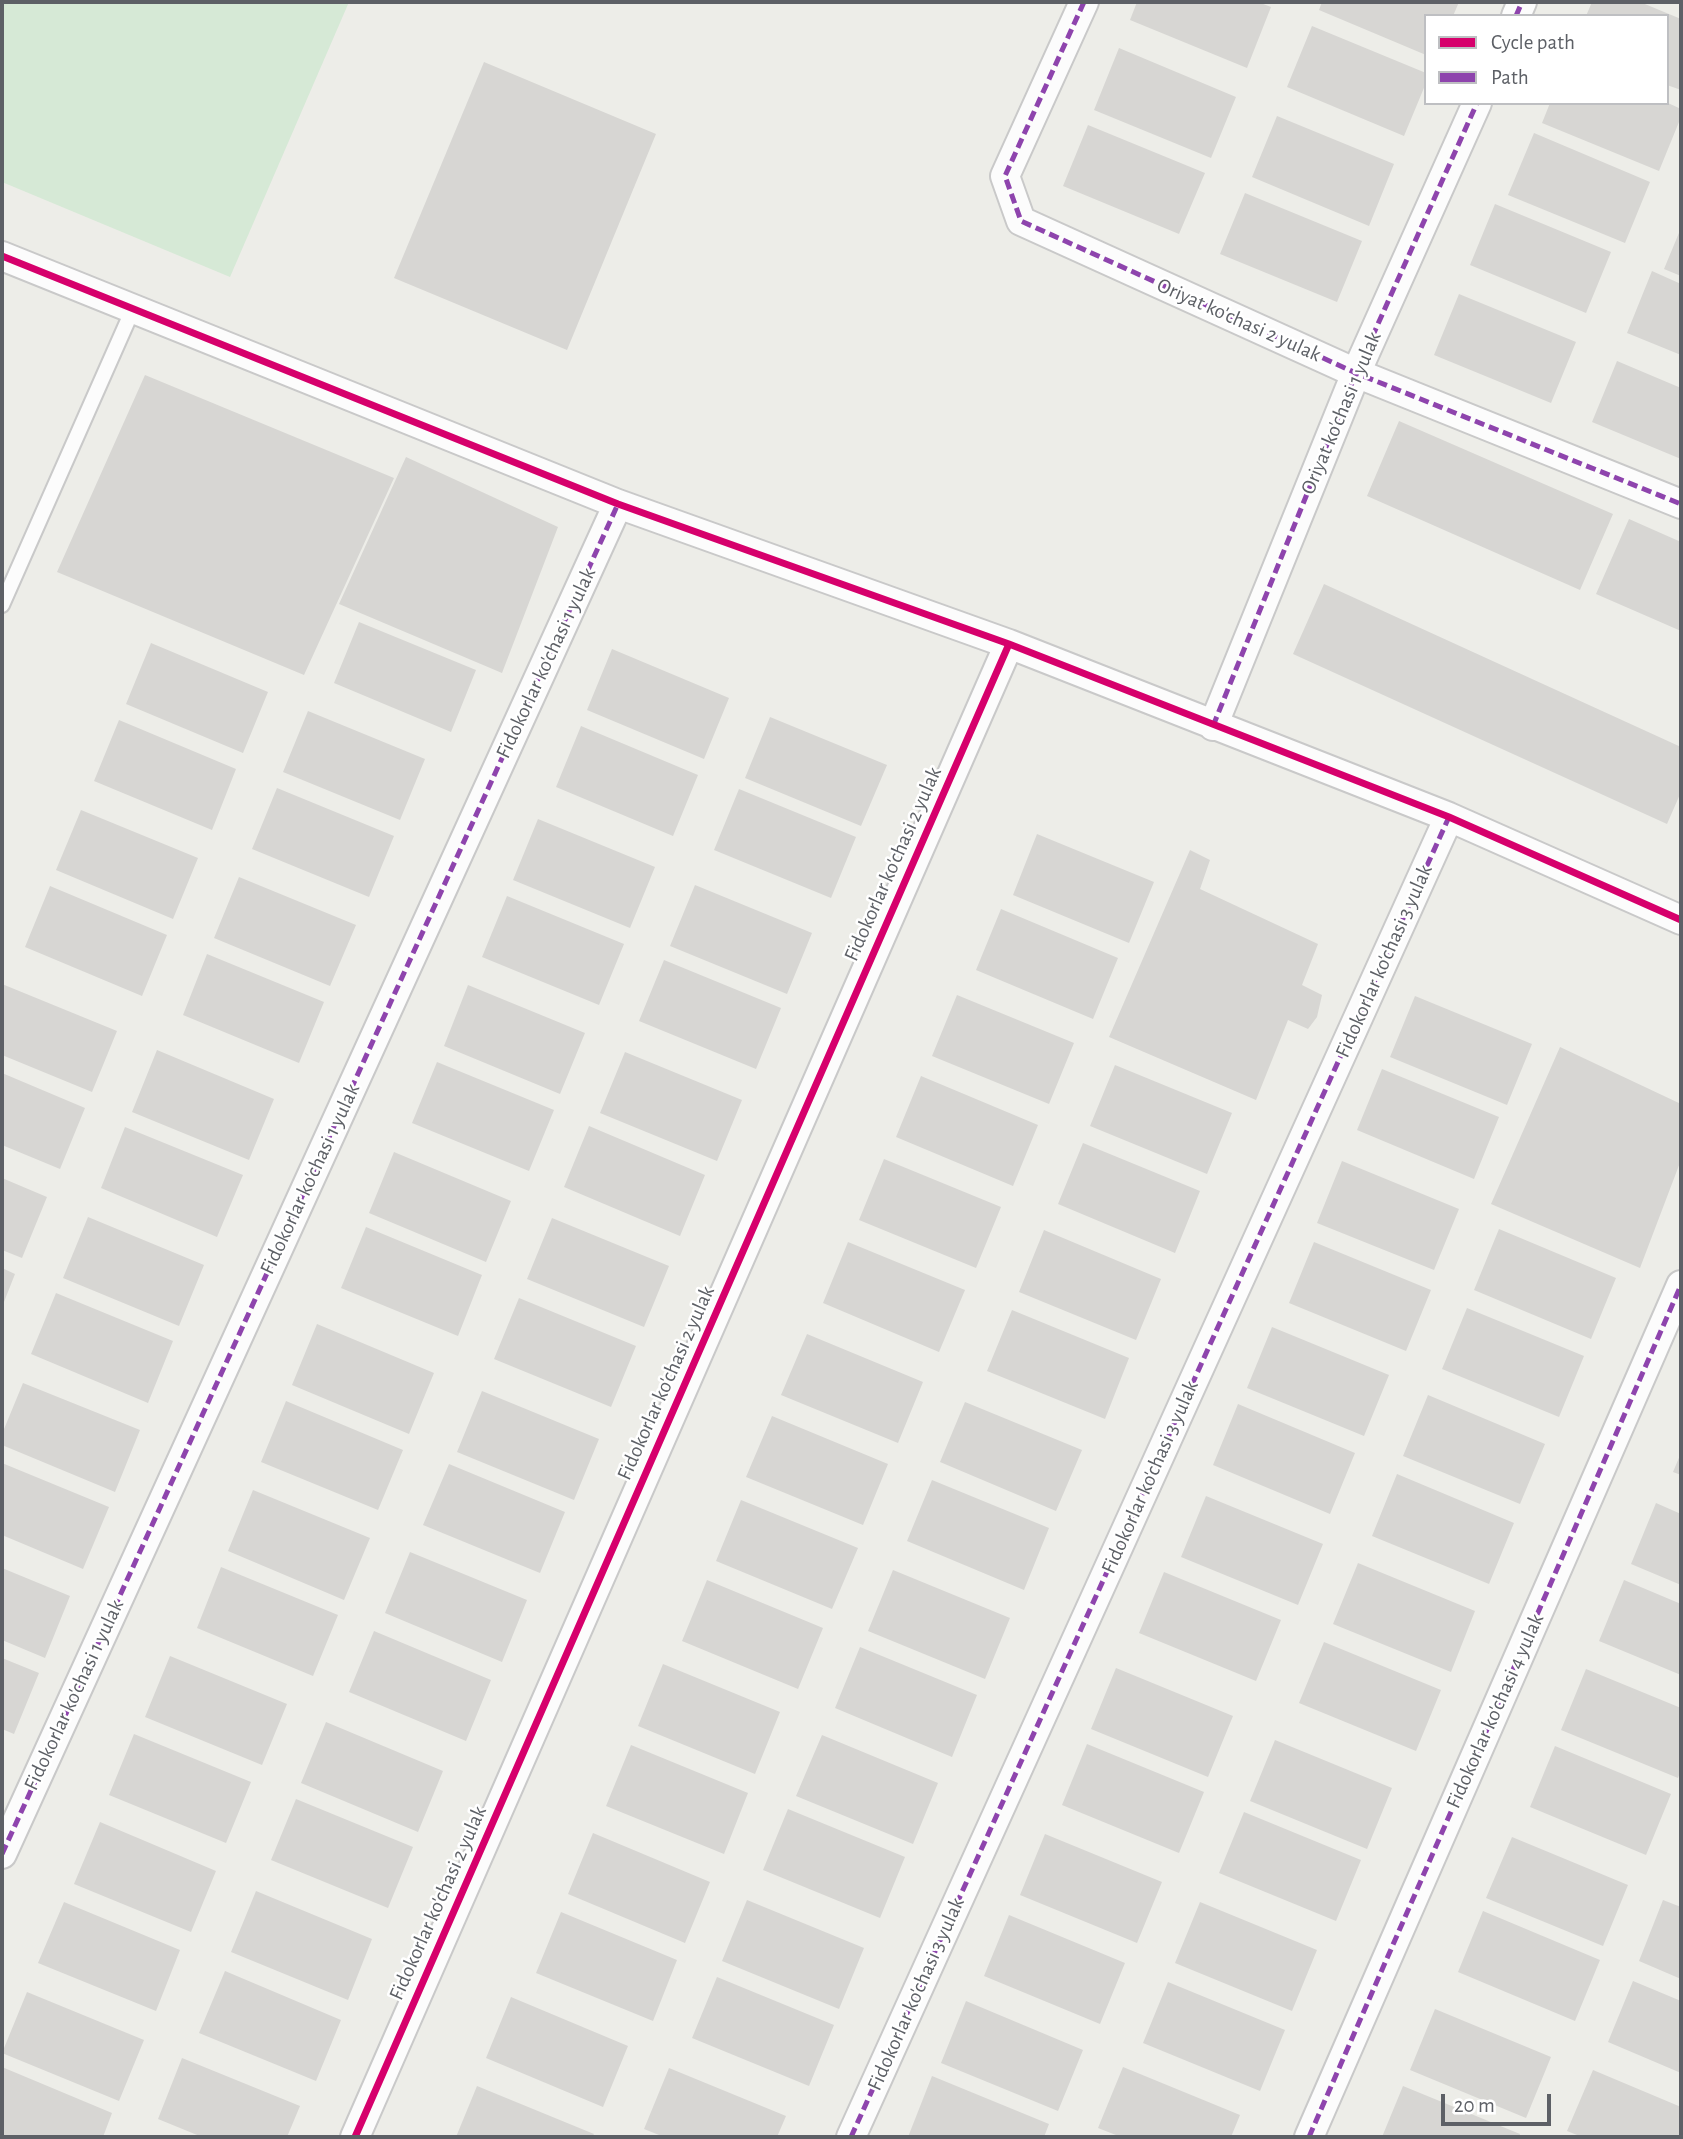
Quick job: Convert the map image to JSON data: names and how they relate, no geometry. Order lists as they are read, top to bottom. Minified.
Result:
{"streets":{"street":["Oriyat ko'chasi 2 yulak","Oriyat ko'chasi 1 yulak","Fidokorlar ko'chasi 1 yulak","Fidokorlar ko'chasi 2 yulak","Fidokorlar ko'chasi 3 yulak","Fidokorlar ko'chasi 4 yulak"]},"crossings":[["Oriyat ko'chasi 2 yulak","Oriyat ko'chasi 1 yulak"]],"legend":["Cycle path","Path"],"scale_bar":"20 m"}
